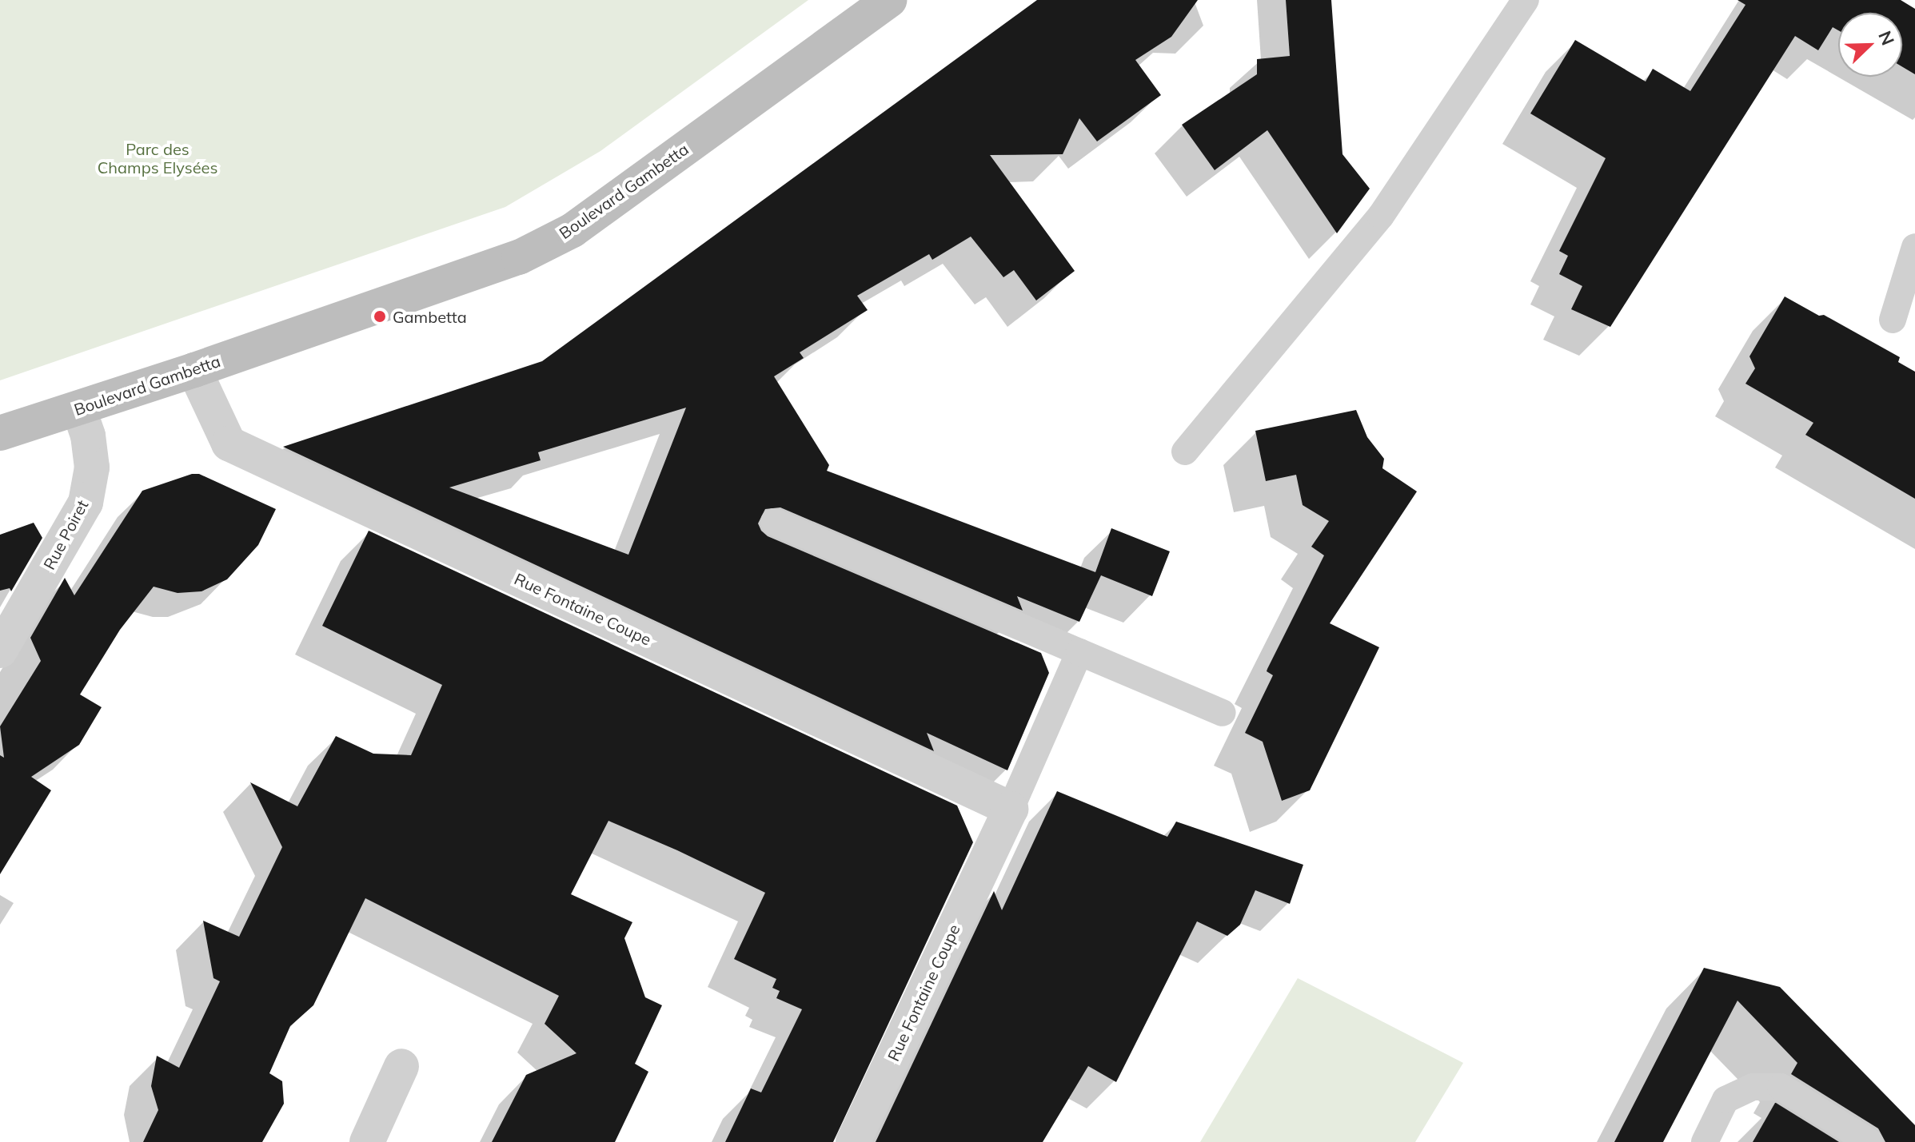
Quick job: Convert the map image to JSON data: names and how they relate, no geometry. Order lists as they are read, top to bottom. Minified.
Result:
{"streets":{"main road":["Boulevard Gambetta"],"street":["Rue Poiret","Rue Fontaine Coupe"]},"crossings":[["Boulevard Gambetta","Rue Poiret"],["Boulevard Gambetta","Rue Fontaine Coupe"]],"parks":["Parc des Champs Elysées"],"places":["Gambetta"],"north":"top right"}
